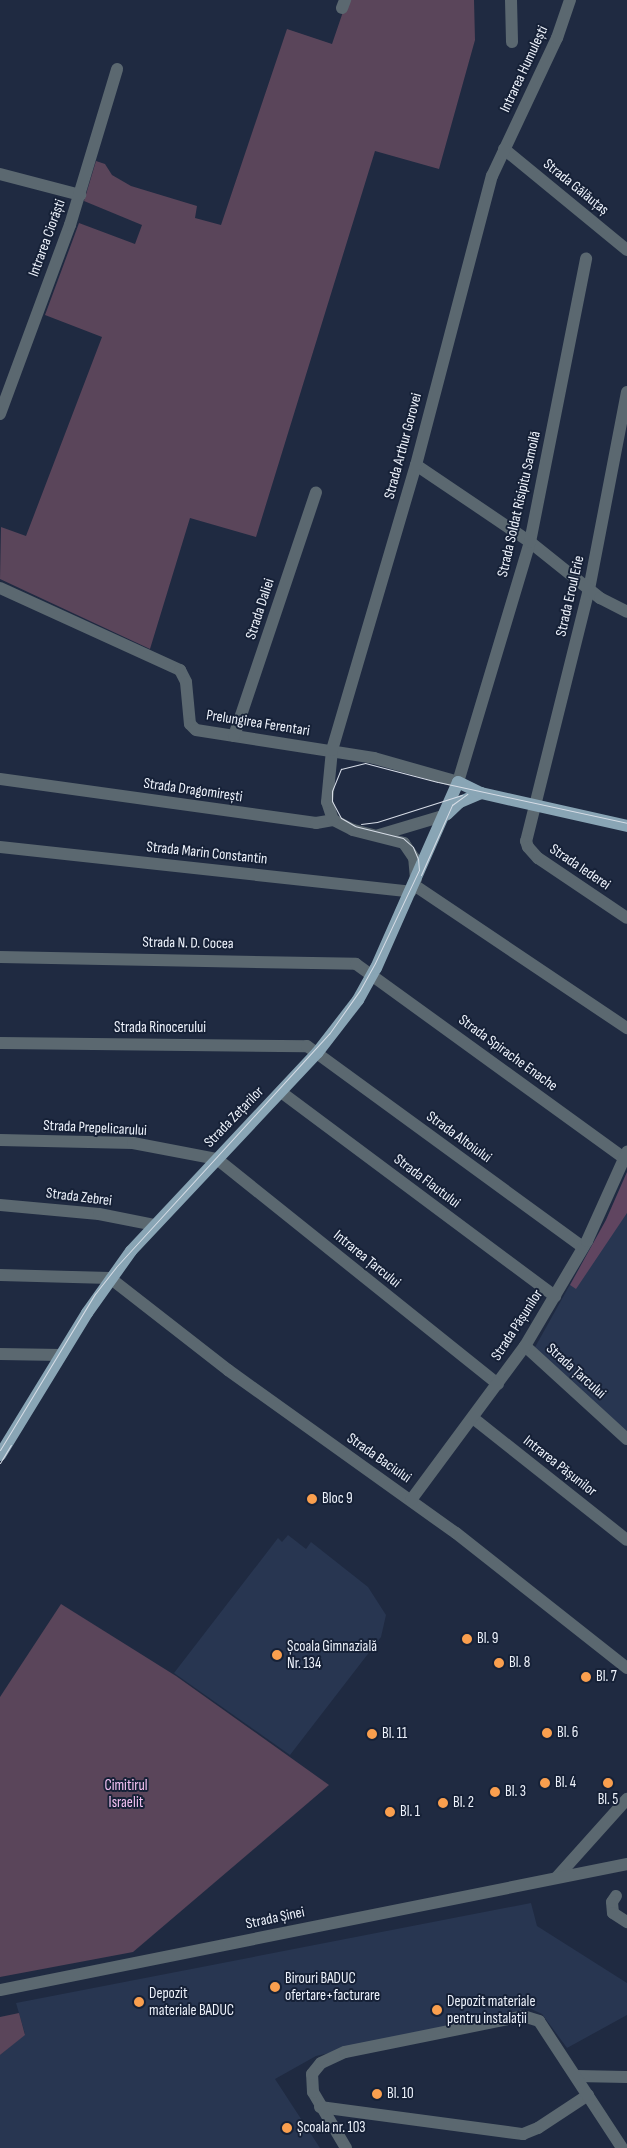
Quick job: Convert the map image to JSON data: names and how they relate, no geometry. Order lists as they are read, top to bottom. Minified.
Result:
{"streets":{"main road":["Prelungirea Ferentari","Strada Zețarilor"],"street":["Intrarea Humulești","Strada Gălăuțaș","Intrarea Ciorăști","Strada Arthur Gorovei","Strada Soldat Risipitu Samoilă","Strada Eroul Erie","Strada Daliei","Strada Dragomirești","Strada Marin Constantin","Strada Iederei","Strada N. D. Cocea","Strada Rinocerului","Strada Spirache Enache","Strada Prepelicarului","Strada Altoiului","Strada Flautului","Strada Zebrei","Intrarea Țarcului","Strada Pășunilor","Strada Țarcului","Strada Baciului","Intrarea Pășunilor","Strada Șinei"]},"crossings":[["Intrarea Humulești","Strada Gălăuțaș"],["Intrarea Humulești","Strada Arthur Gorovei"],["Strada Gălăuțaș","Strada Arthur Gorovei"],["Strada Arthur Gorovei","Prelungirea Ferentari"],["Strada Arthur Gorovei","Strada Dragomirești"],["Strada Soldat Risipitu Samoilă","Prelungirea Ferentari"],["Strada Soldat Risipitu Samoilă","Strada Zețarilor"],["Strada Eroul Erie","Prelungirea Ferentari"],["Strada Eroul Erie","Strada Iederei"],["Strada Daliei","Prelungirea Ferentari"],["Prelungirea Ferentari","Strada Iederei"],["Prelungirea Ferentari","Strada Zețarilor"],["Strada Dragomirești","Strada Marin Constantin"],["Strada Dragomirești","Strada Zețarilor"],["Strada Marin Constantin","Strada Zețarilor"],["Strada N. D. Cocea","Strada Spirache Enache"],["Strada N. D. Cocea","Strada Zețarilor"],["Strada Rinocerului","Strada Zețarilor"],["Strada Rinocerului","Strada Altoiului"],["Strada Spirache Enache","Strada Zețarilor"],["Strada Spirache Enache","Strada Pășunilor"],["Strada Zețarilor","Strada Prepelicarului"],["Strada Zețarilor","Strada Altoiului"],["Strada Zețarilor","Strada Flautului"],["Strada Zețarilor","Strada Zebrei"],["Strada Zețarilor","Intrarea Țarcului"],["Strada Zețarilor","Strada Baciului"],["Strada Prepelicarului","Intrarea Țarcului"],["Strada Altoiului","Strada Pășunilor"],["Strada Flautului","Strada Pășunilor"],["Intrarea Țarcului","Strada Pășunilor"],["Strada Pășunilor","Strada Țarcului"],["Strada Pășunilor","Strada Baciului"],["Strada Pășunilor","Intrarea Pășunilor"]],"parks":["Cimitirul Israelit"],"places":["Bloc 9","Bl. 9","Școala Gimnazială Nr. 134","Bl. 8","Bl. 7","Bl. 6","Bl. 11","Bl. 4","Bl. 5","Bl. 3","Bl. 2","Bl. 1","Birouri BADUC ofertare+facturare","Depozit materiale BADUC","Depozit materiale pentru instalații","Bl. 10","Școala nr. 103"]}
